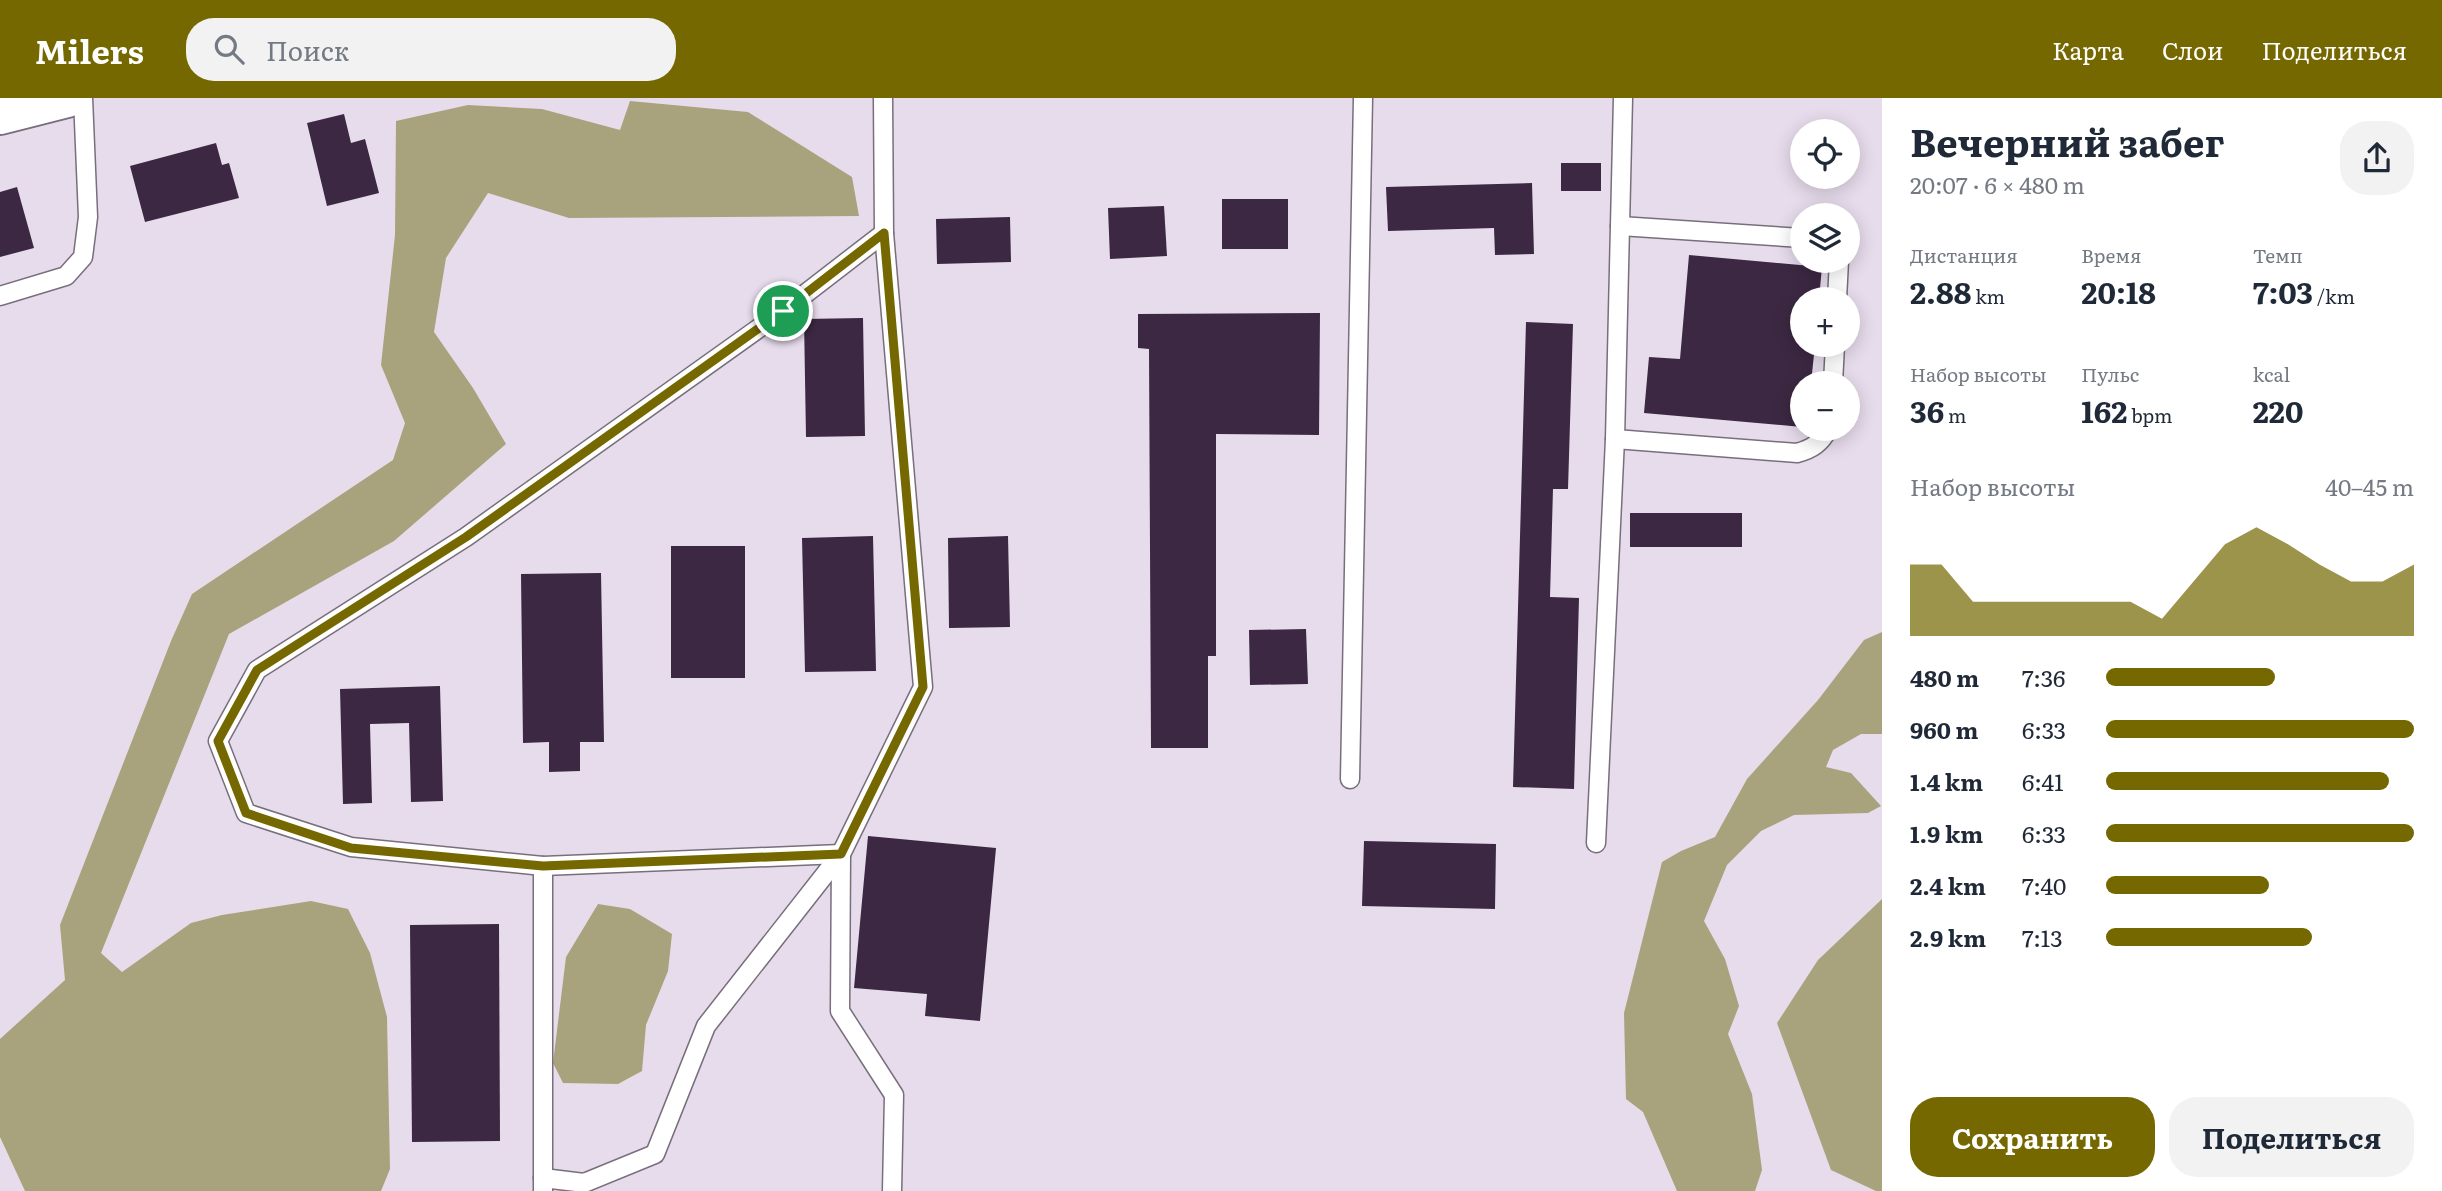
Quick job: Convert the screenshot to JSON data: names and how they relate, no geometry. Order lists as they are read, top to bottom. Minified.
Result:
{"page":{"header":"Milers","search":"Поиск","nav":["Карта","Слои","Поделиться"],"heading":["Вечерний забег","20:07 · 6 × 480 m"],"map_buttons":["+","−"],"stats":[["Дистанция","2.88 km"],["Время","20:18"],["Темп","7:03 /km"],["Набор высоты","36 m"],["Пульс","162 bpm"],["kcal","220"]],"chart":["Набор высоты","40–45 m"],"list":[{"name":"480 m","note":"7:36"},{"name":"960 m","note":"6:33"},{"name":"1.4 km","note":"6:41"},{"name":"1.9 km","note":"6:33"},{"name":"2.4 km","note":"7:40"},{"name":"2.9 km","note":"7:13"}],"buttons":["Сохранить","Поделиться"]}}
